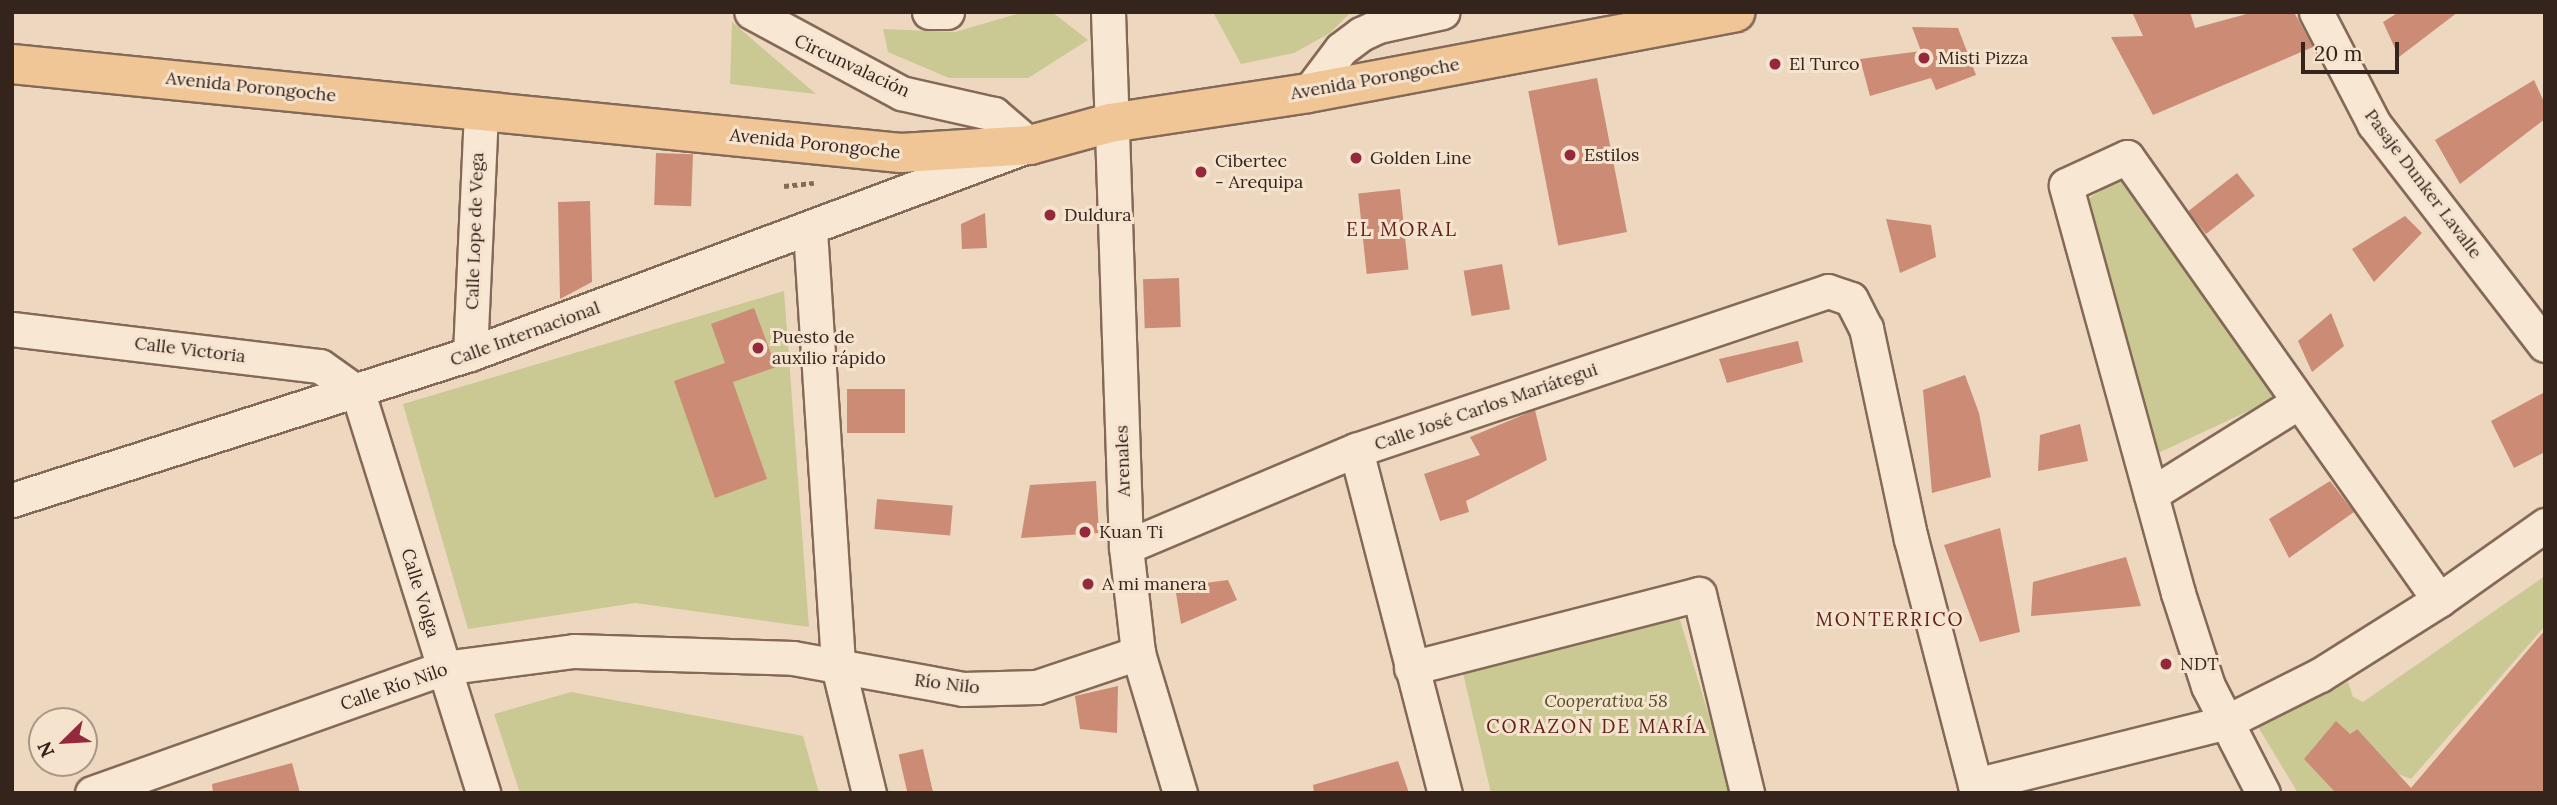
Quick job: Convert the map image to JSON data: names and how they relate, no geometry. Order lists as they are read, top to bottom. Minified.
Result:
{"streets":{"main road":["Avenida Porongoche"],"street":["Circunvalación","Pasaje Dunker Lavalle","Calle Lope de Vega","Calle Internacional","Calle Victoria","Calle José Carlos Mariátegui","Arenales","Calle Volga","Río Nilo","Calle Río Nilo"]},"crossings":[["Circunvalación","Avenida Porongoche"],["Circunvalación","Calle Internacional"],["Avenida Porongoche","Calle Lope de Vega"],["Avenida Porongoche","Calle Internacional"],["Avenida Porongoche","Arenales"],["Calle Lope de Vega","Calle Internacional"],["Calle Internacional","Calle Victoria"],["Calle Internacional","Calle Volga"],["Calle Victoria","Calle Volga"],["Calle José Carlos Mariátegui","Arenales"],["Arenales","Río Nilo"],["Calle Volga","Calle Río Nilo"],["Río Nilo","Calle Río Nilo"]],"districts":["EL MORAL","MONTERRICO","CORAZON DE MARÍA"],"parks":["Cooperativa 58"],"places":["Misti Pizza","El Turco","Estilos","Golden Line","Cibertec - Arequipa","Duldura","Puesto de auxilio rápido","Kuan Ti","A mi manera","NDT"],"scale_bar":"20 m","north":"bottom left"}
